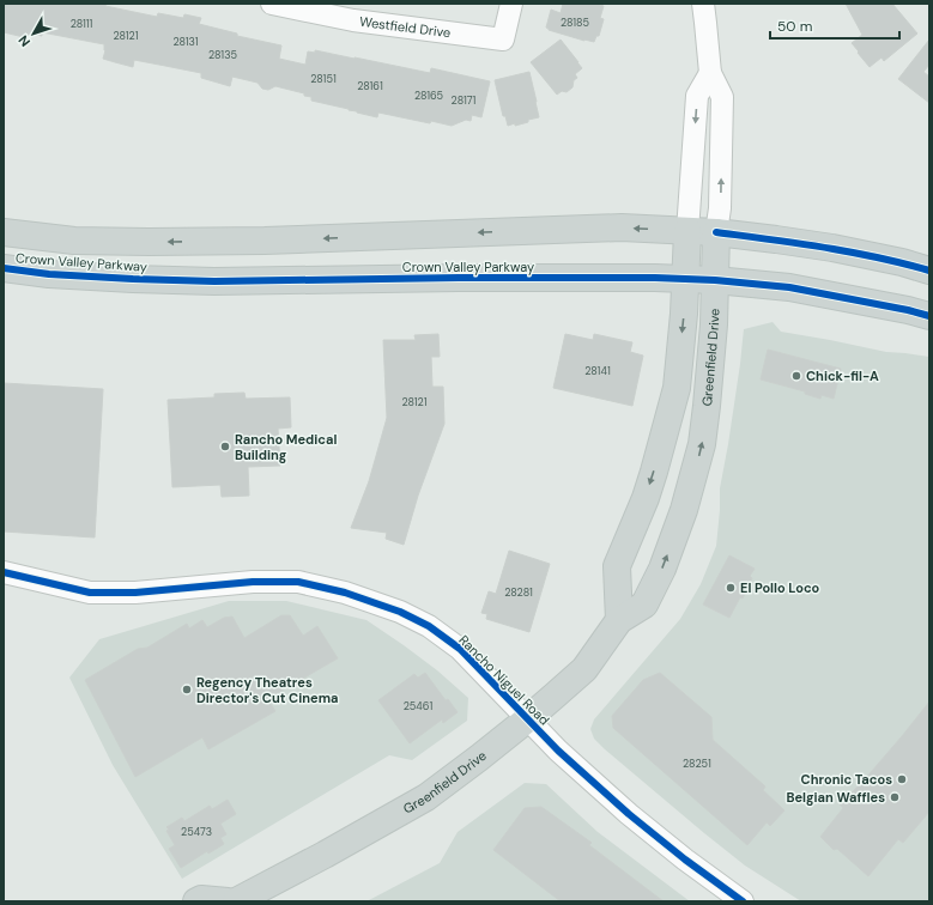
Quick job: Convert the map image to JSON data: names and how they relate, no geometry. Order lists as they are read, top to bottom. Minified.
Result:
{"streets":{"main road":["Crown Valley Parkway","Greenfield Drive"],"street":["Westfield Drive","Rancho Niguel Road"]},"crossings":[["Crown Valley Parkway","Greenfield Drive"],["Greenfield Drive","Rancho Niguel Road"]],"places":["Chick-fil-A","Rancho Medical Building","El Pollo Loco","Regency Theatres Director's Cut Cinema","Chronic Tacos","Belgian Waffles"],"house_numbers":["28185","28111","28121","28131","28135","28151","28161","28165","28171","28141","28121","28281","25461","28251","25473"],"scale_bar":"50 m","north":"bottom left"}
